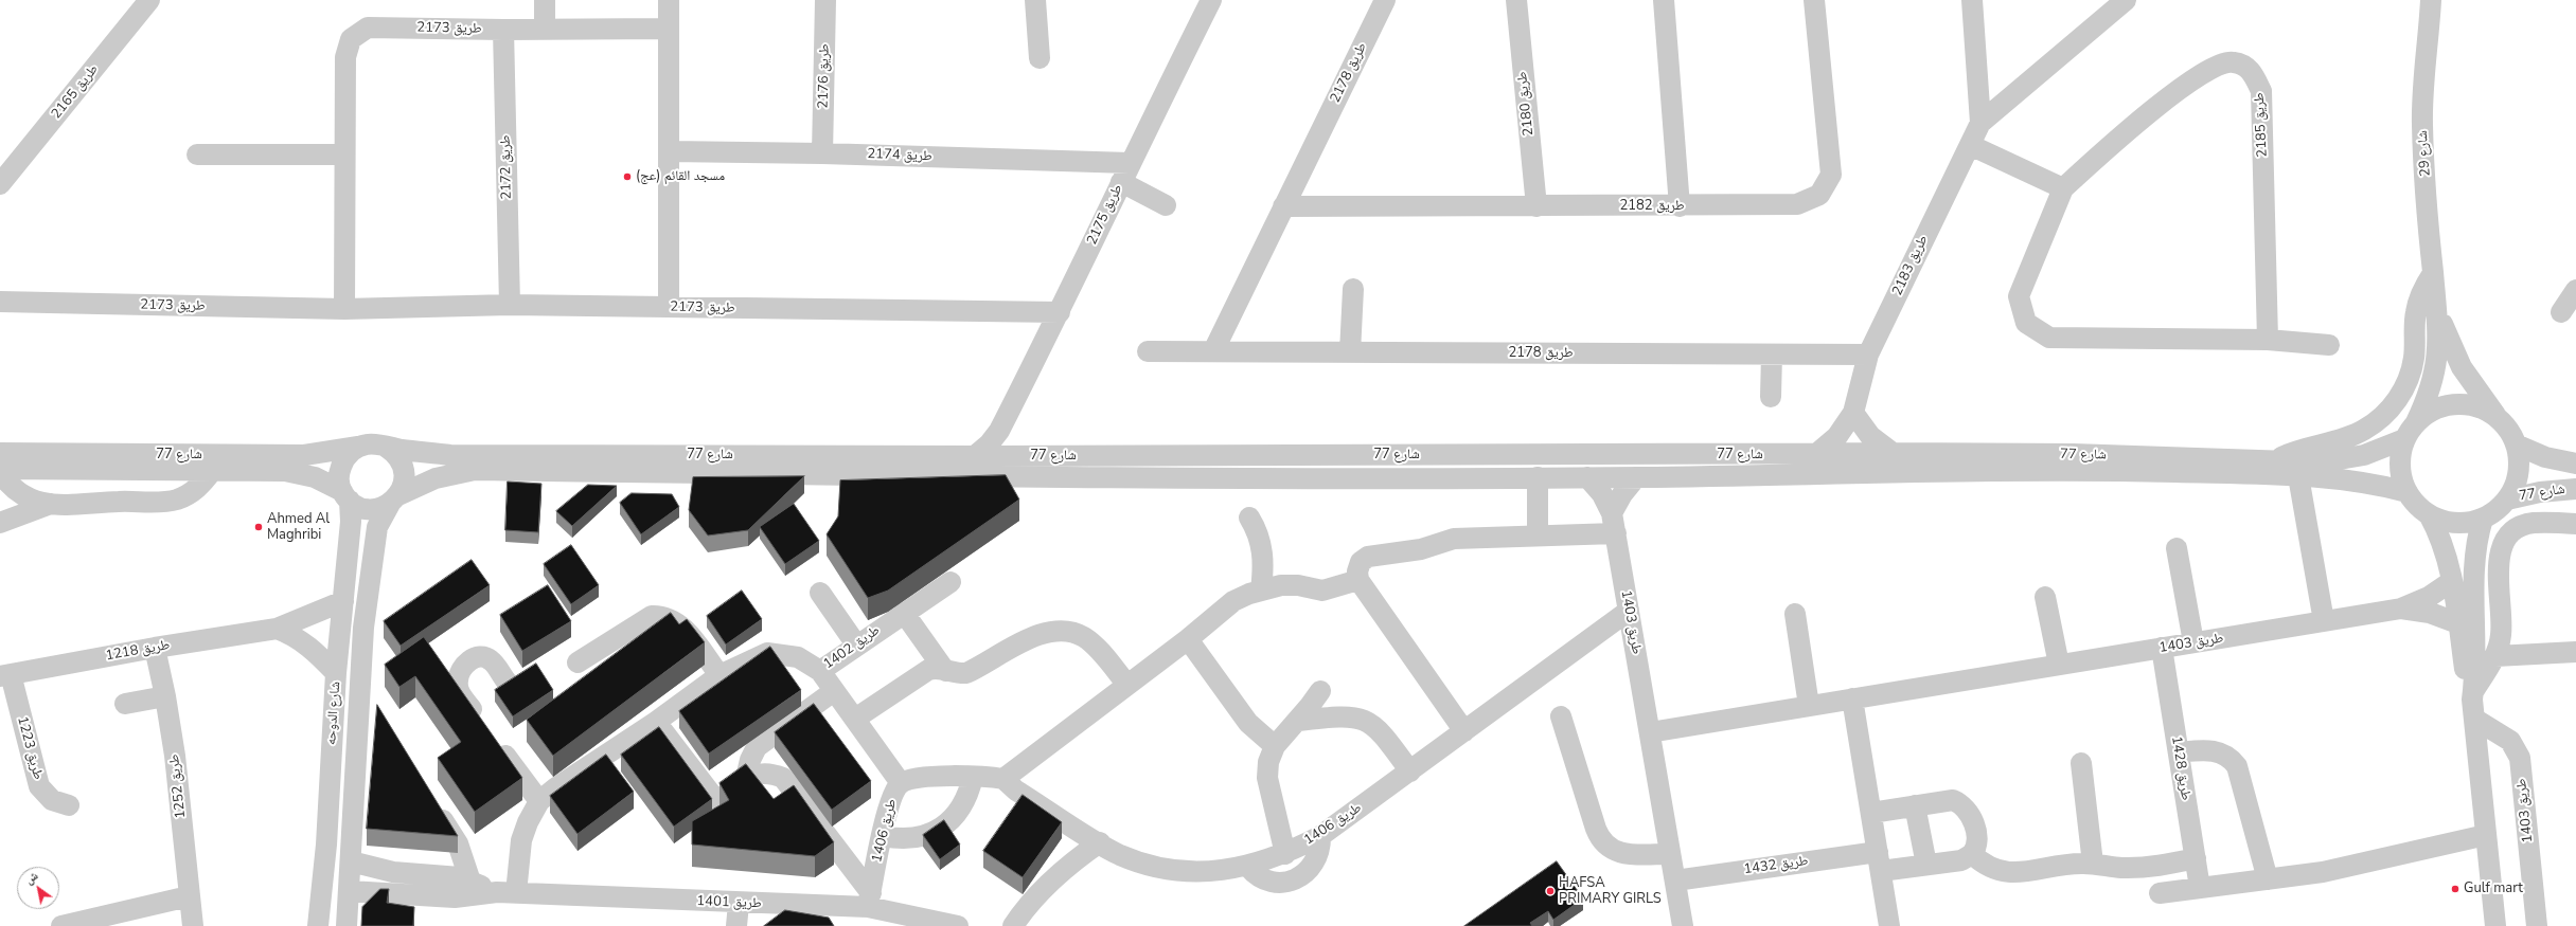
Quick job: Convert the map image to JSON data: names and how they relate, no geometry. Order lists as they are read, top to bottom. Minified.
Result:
{"streets":{"street":["طريق 2173","طريق 2178","طريق 2176","طريق 2165","طريق 2180","طريق 2185","شارع 29","طريق 2174","طريق 2172","طريق 2182","طريق 2175","طريق 2183","شارع 77","طريق 1403","طريق 1402","طريق 1218","شارع الدوحه","طريق 1223","طريق 1428","طريق 1252","طريق 1406","طريق 1432","طريق 1401"]},"crossings":[["طريق 2173","طريق 2172"],["طريق 2173","طريق 2175"],["طريق 2178","طريق 2182"],["طريق 2178","طريق 2183"],["طريق 2176","طريق 2174"],["طريق 2180","طريق 2182"],["شارع 29","شارع 77"],["طريق 2174","طريق 2175"],["طريق 2175","شارع 77"],["طريق 2183","شارع 77"],["شارع 77","طريق 1403"],["شارع 77","شارع الدوحه"],["طريق 1403","طريق 1428"],["طريق 1403","طريق 1406"],["طريق 1403","طريق 1432"],["طريق 1218","شارع الدوحه"],["طريق 1218","طريق 1223"],["طريق 1218","طريق 1252"],["شارع الدوحه","طريق 1401"],["طريق 1406","طريق 1401"]],"places":["مسجد القائم (عج)","Ahmed Al Maghribi","Gulf mart","HAFSA PRIMARY GIRLS"],"north":"top left"}
